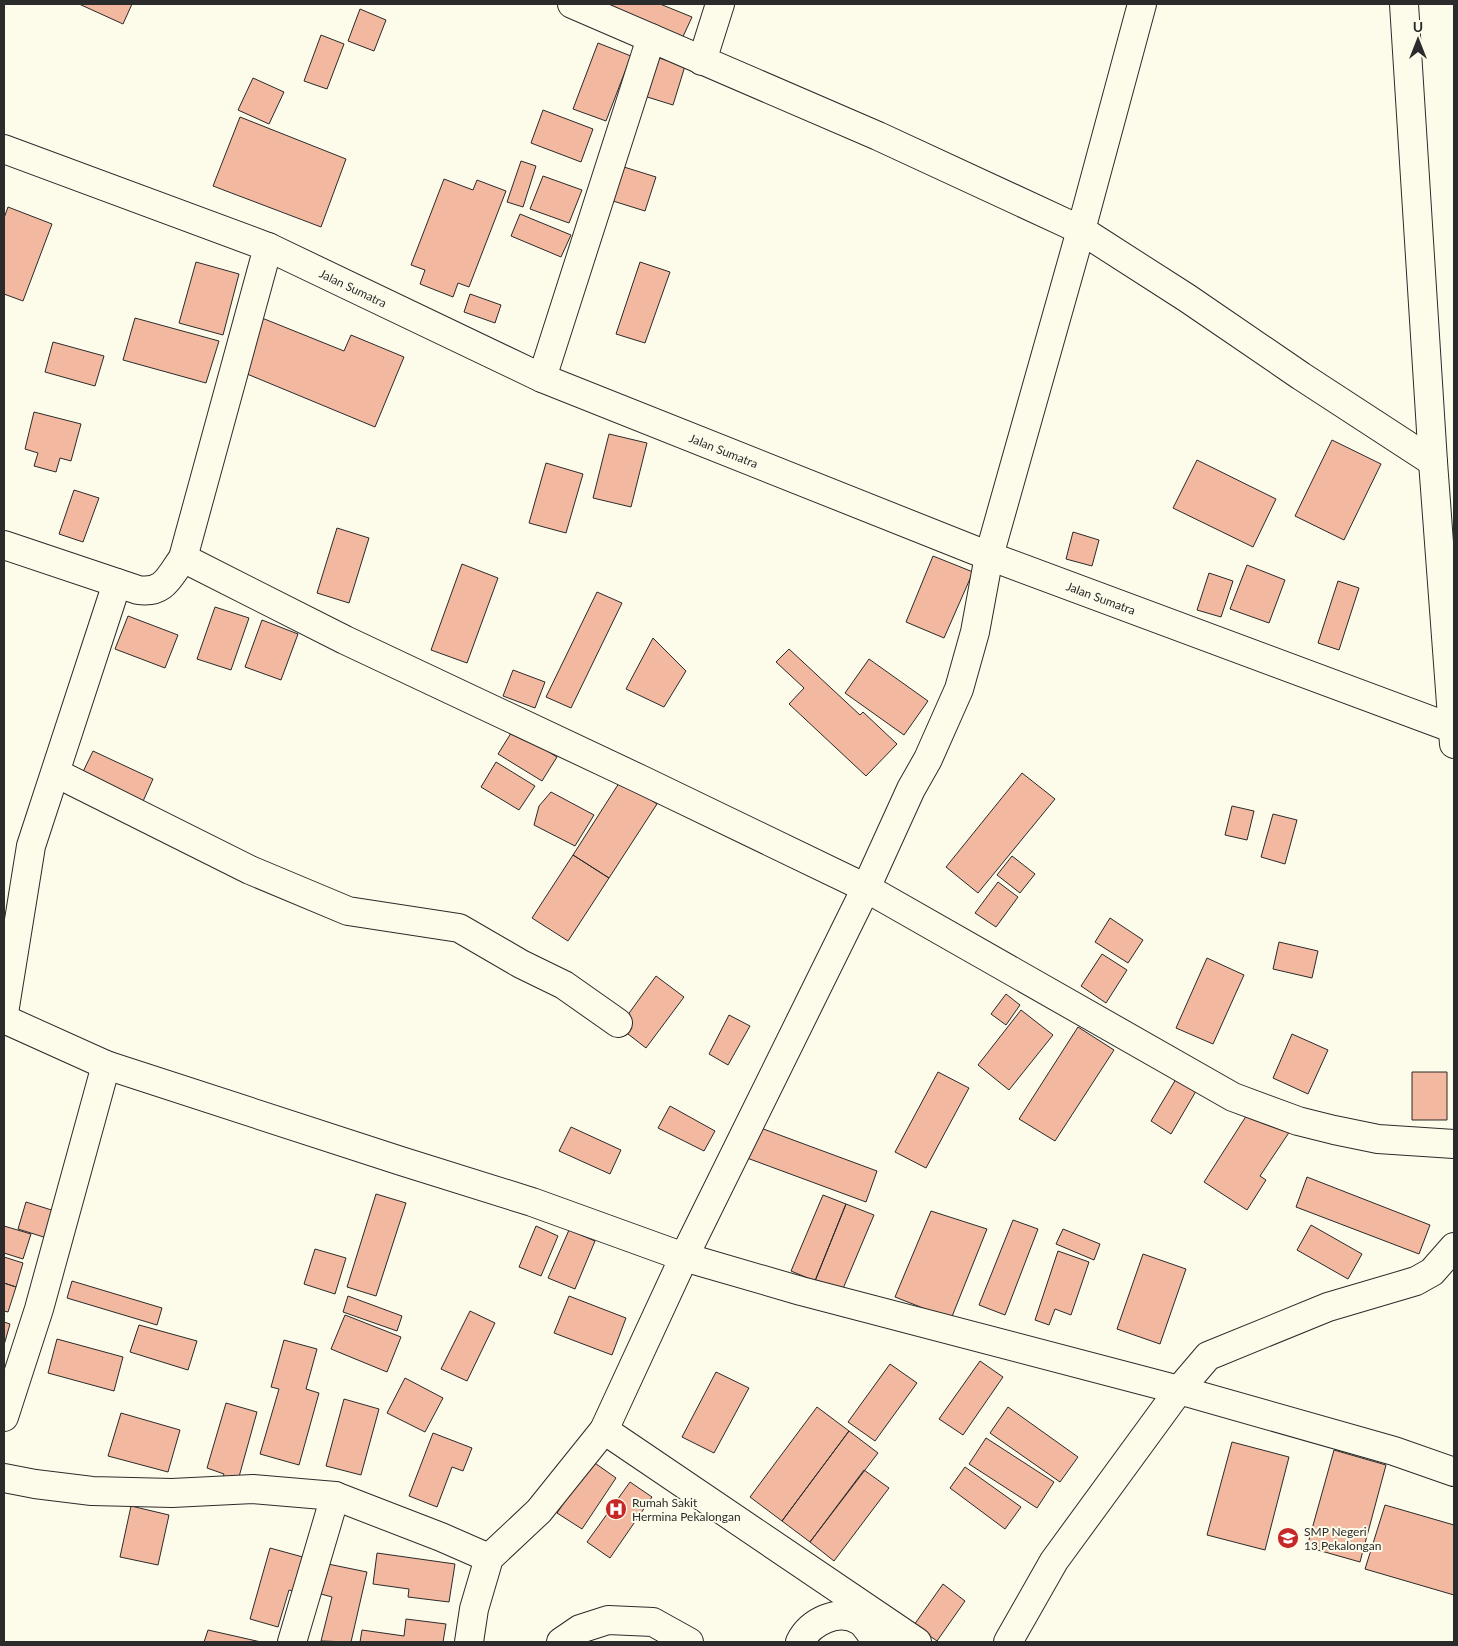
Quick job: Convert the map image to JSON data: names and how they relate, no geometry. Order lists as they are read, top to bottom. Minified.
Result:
{"streets":{"street":["Jalan Sumatra"]},"places":{"hospital":["Rumah Sakit Hermina Pekalongan"],"school or university":["SMP Negeri 13 Pekalongan"]},"north":"top"}
